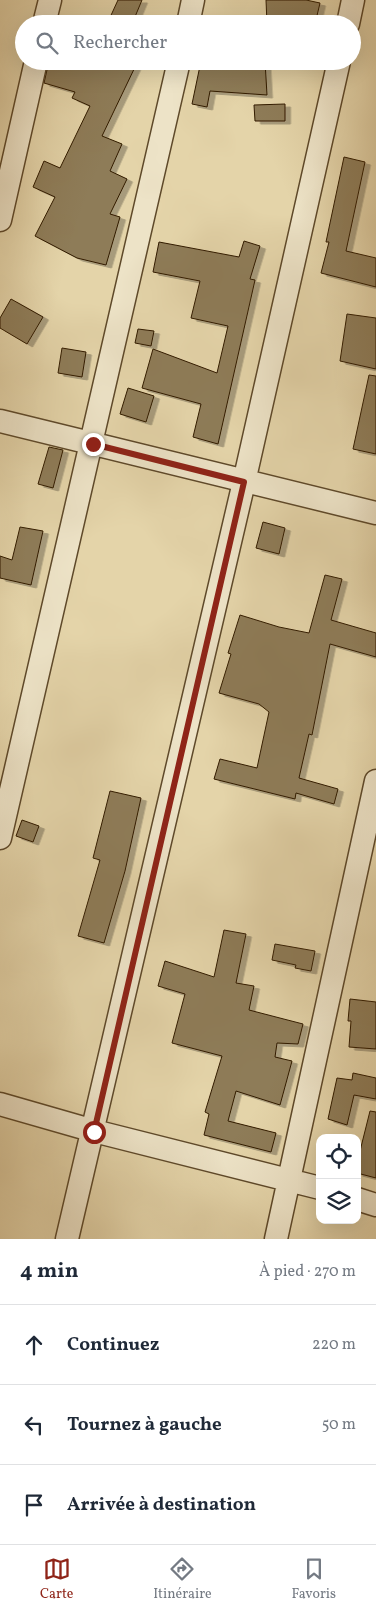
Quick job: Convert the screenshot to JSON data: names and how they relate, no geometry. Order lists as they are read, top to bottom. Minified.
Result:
{"page":{"search":"Rechercher","heading":["4 min","À pied · 270 m"],"list":[["Continuez","220 m"],["Tournez à gauche","50 m"],"Arrivée à destination"],"nav":["Carte","Itinéraire","Favoris"]}}
